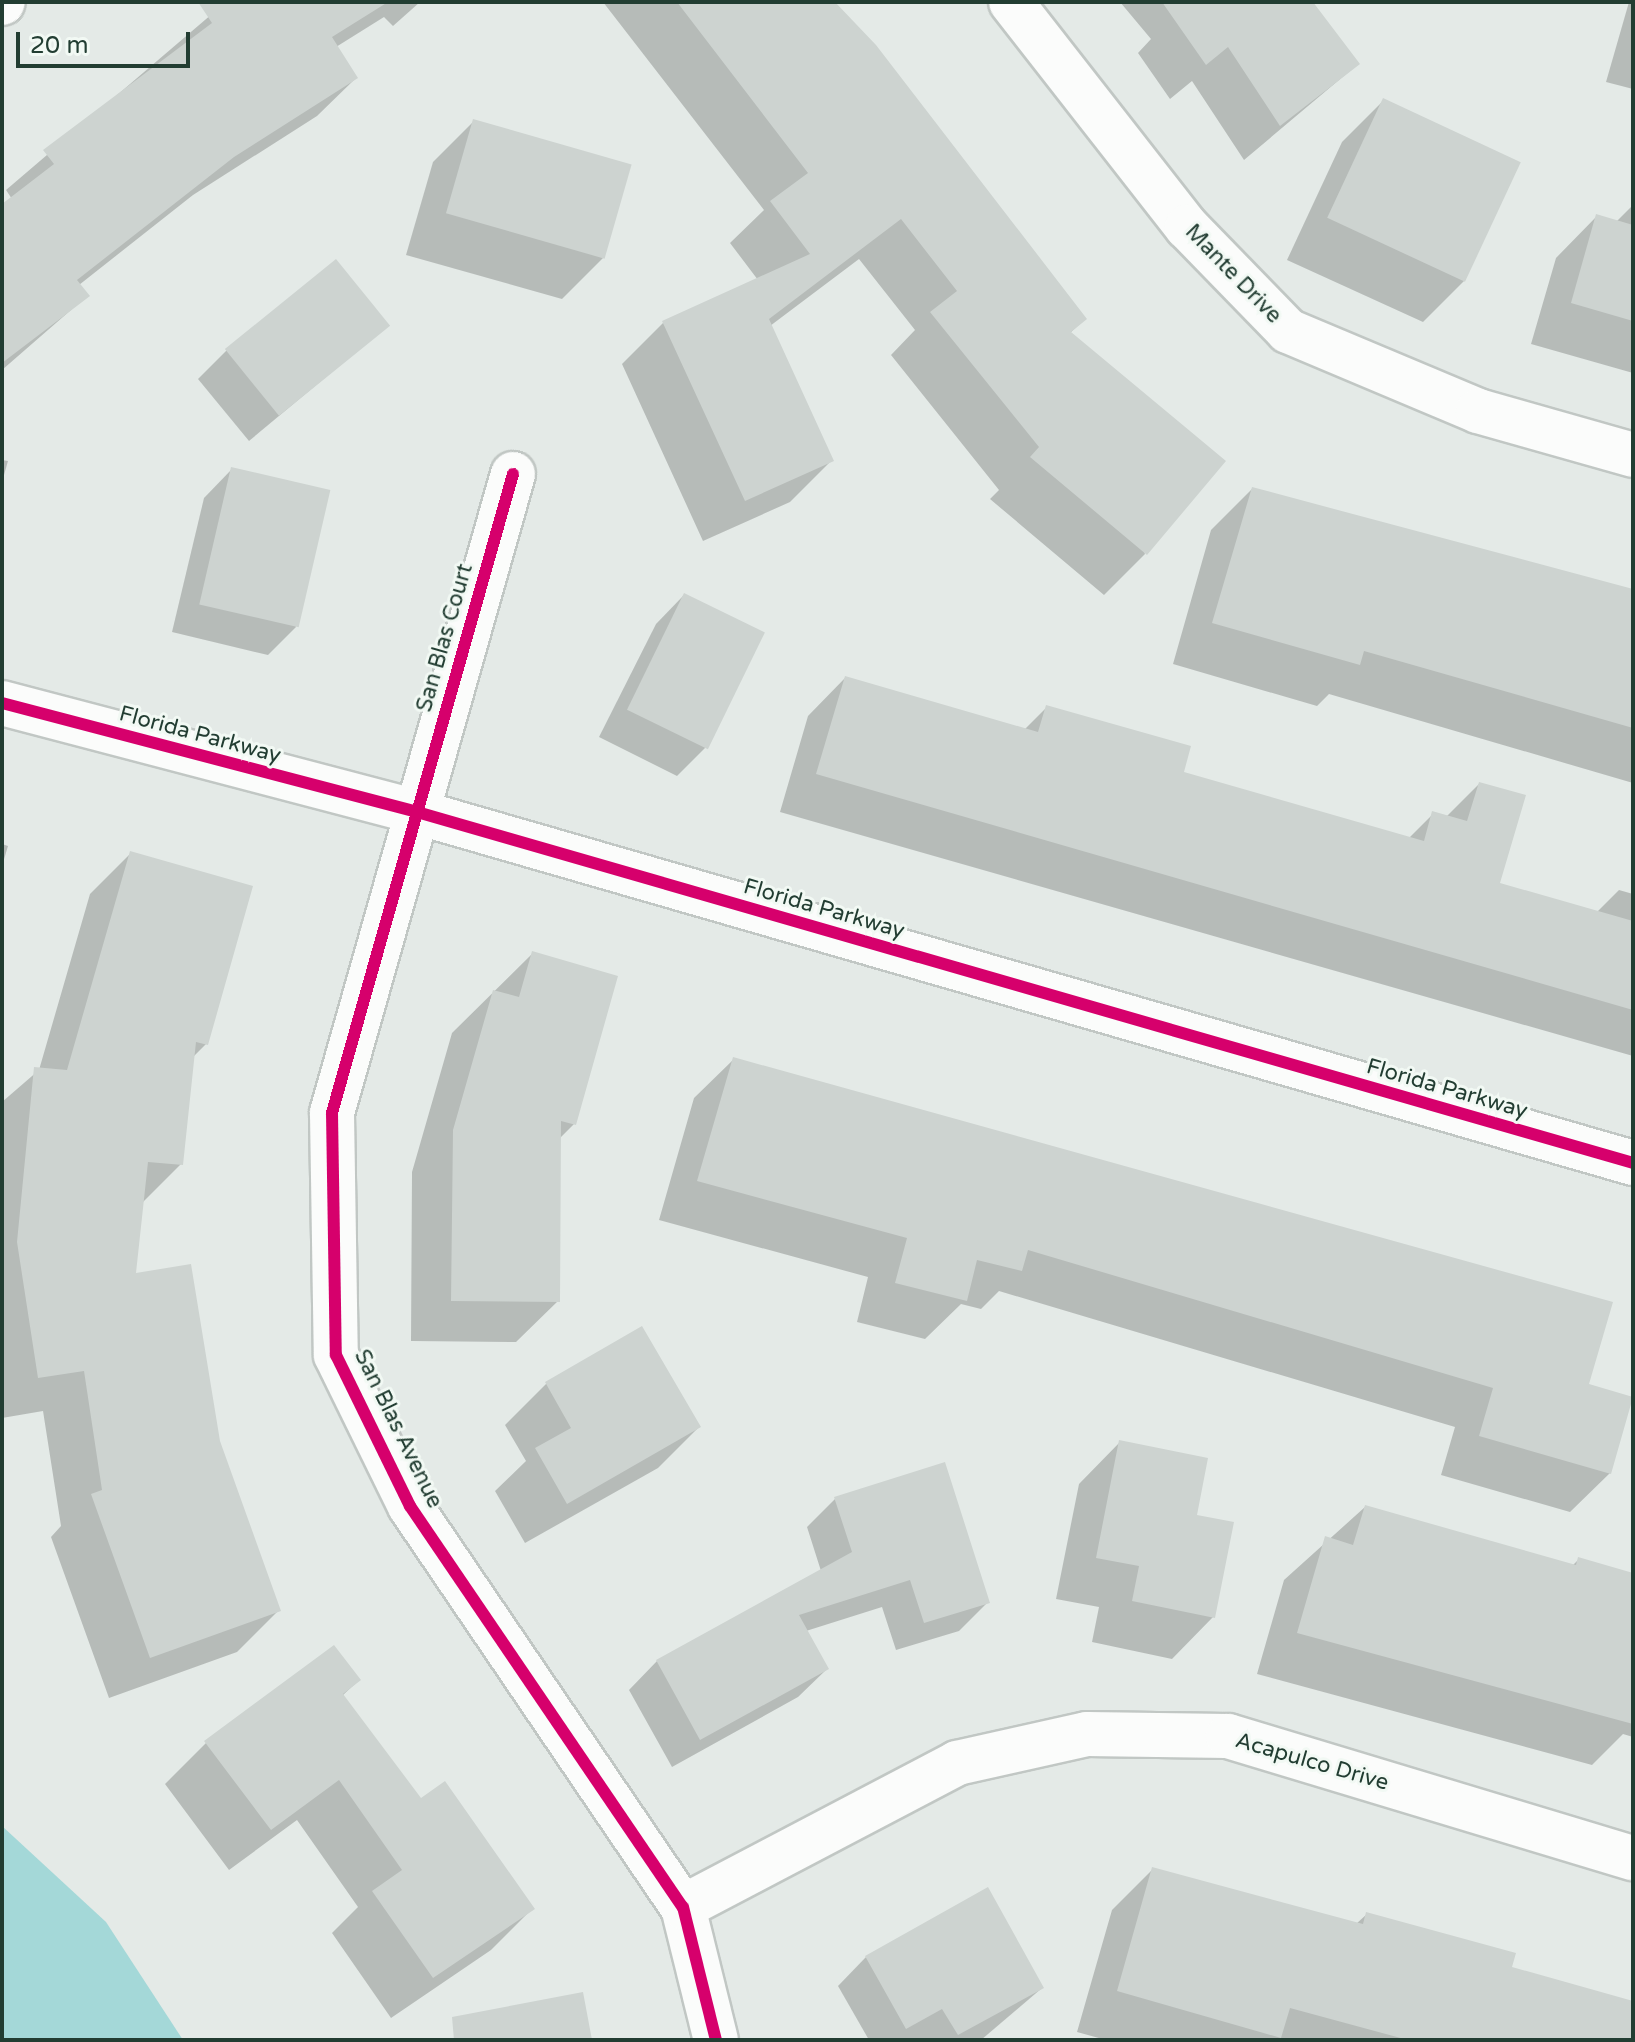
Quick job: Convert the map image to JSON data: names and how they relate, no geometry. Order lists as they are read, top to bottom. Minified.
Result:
{"streets":{"street":["Mante Drive","San Blas Court","Florida Parkway","San Blas Avenue","Acapulco Drive"]},"crossings":[["San Blas Court","Florida Parkway"],["San Blas Court","San Blas Avenue"],["Florida Parkway","San Blas Avenue"],["San Blas Avenue","Acapulco Drive"]],"scale_bar":"20 m"}
